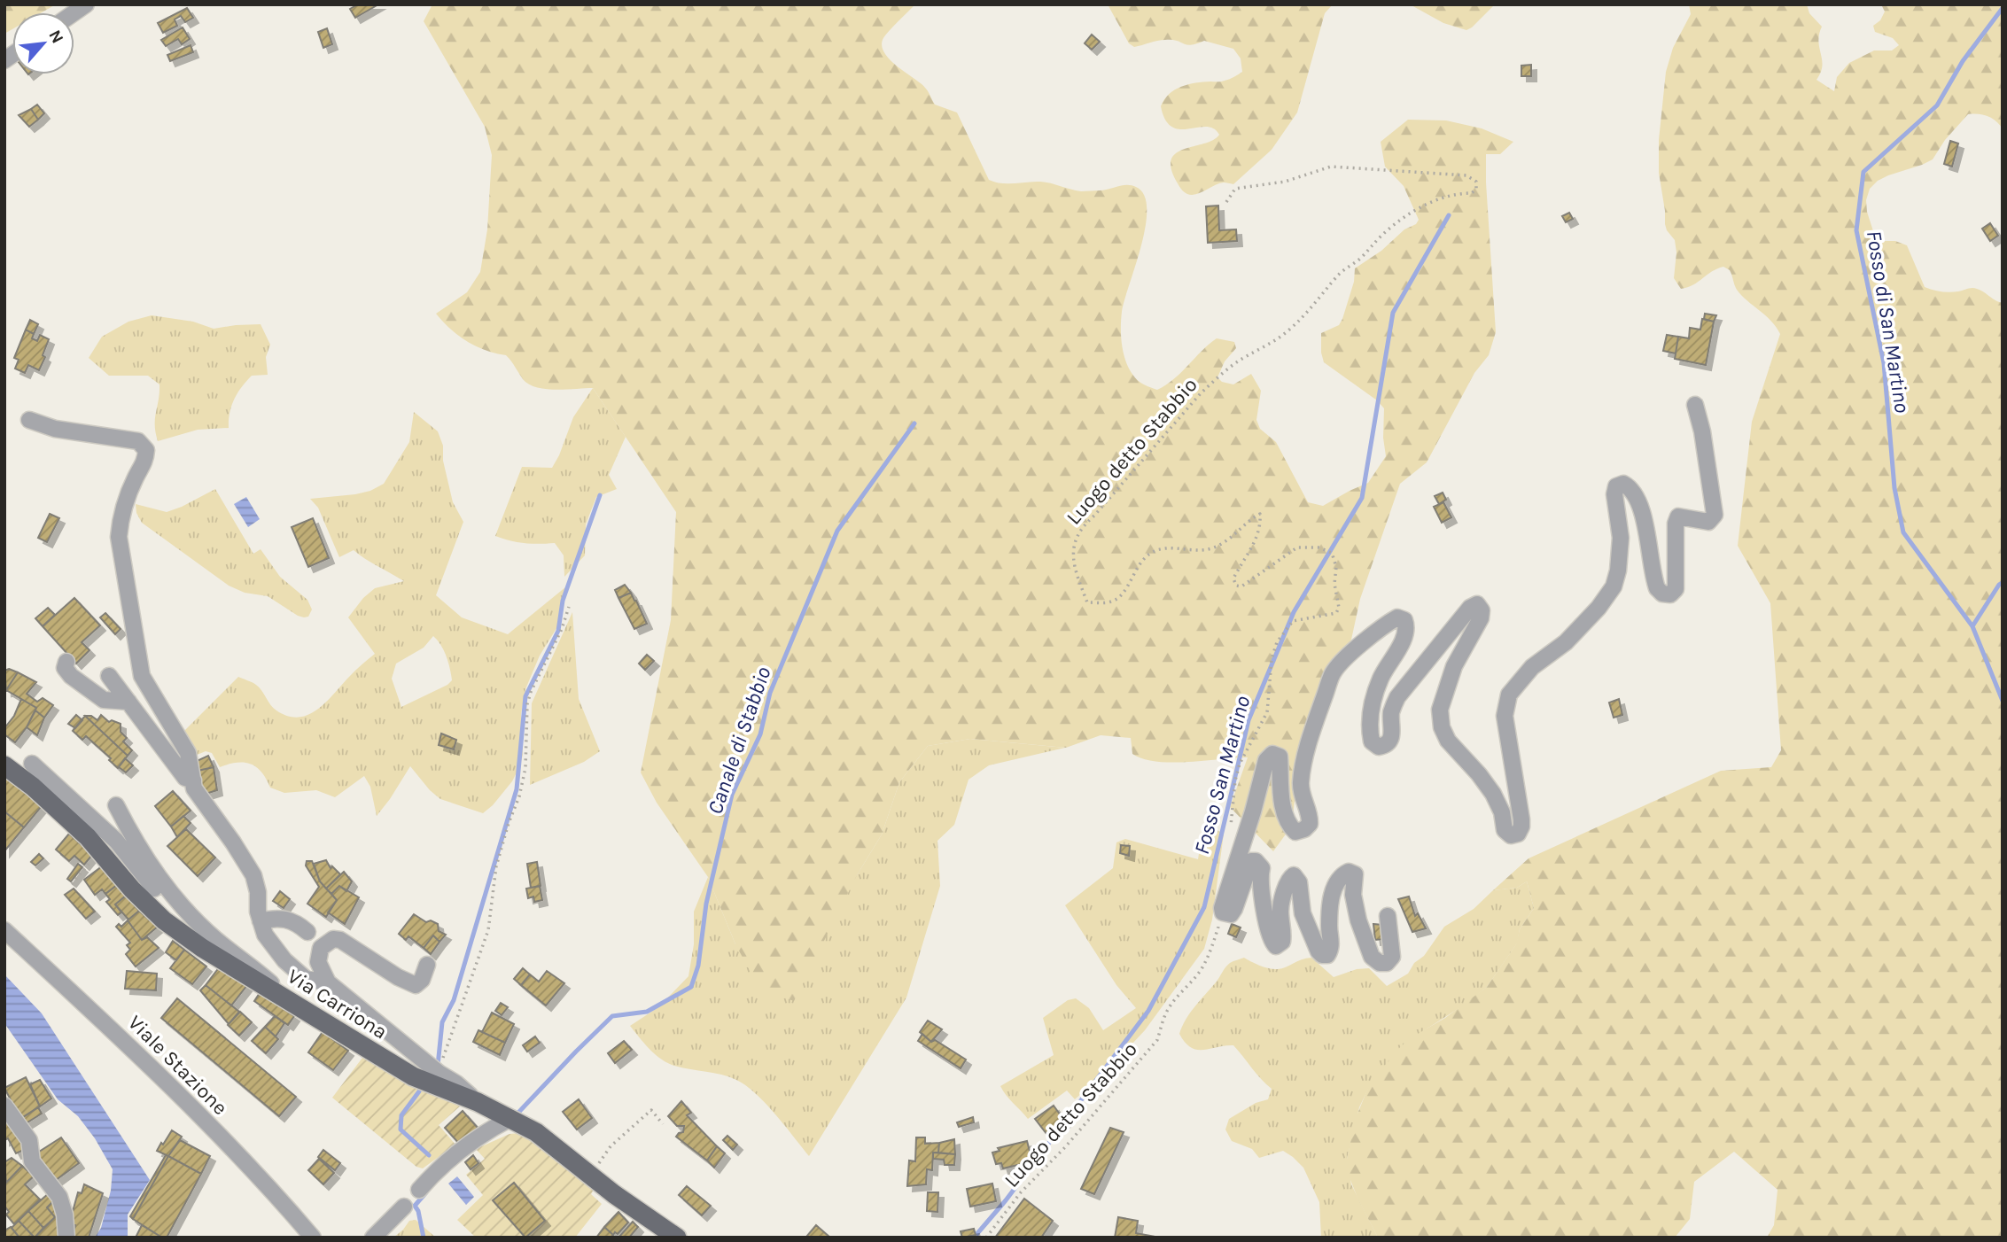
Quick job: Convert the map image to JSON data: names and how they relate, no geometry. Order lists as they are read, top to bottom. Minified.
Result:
{"streets":{"main road":["Via Carriona"],"street":["Viale Stazione"],"path":["Luogo detto Stabbio"]},"water":["Fosso di San Martino","Canale di Stabbio","Fosso San Martino"],"north":"top right"}
